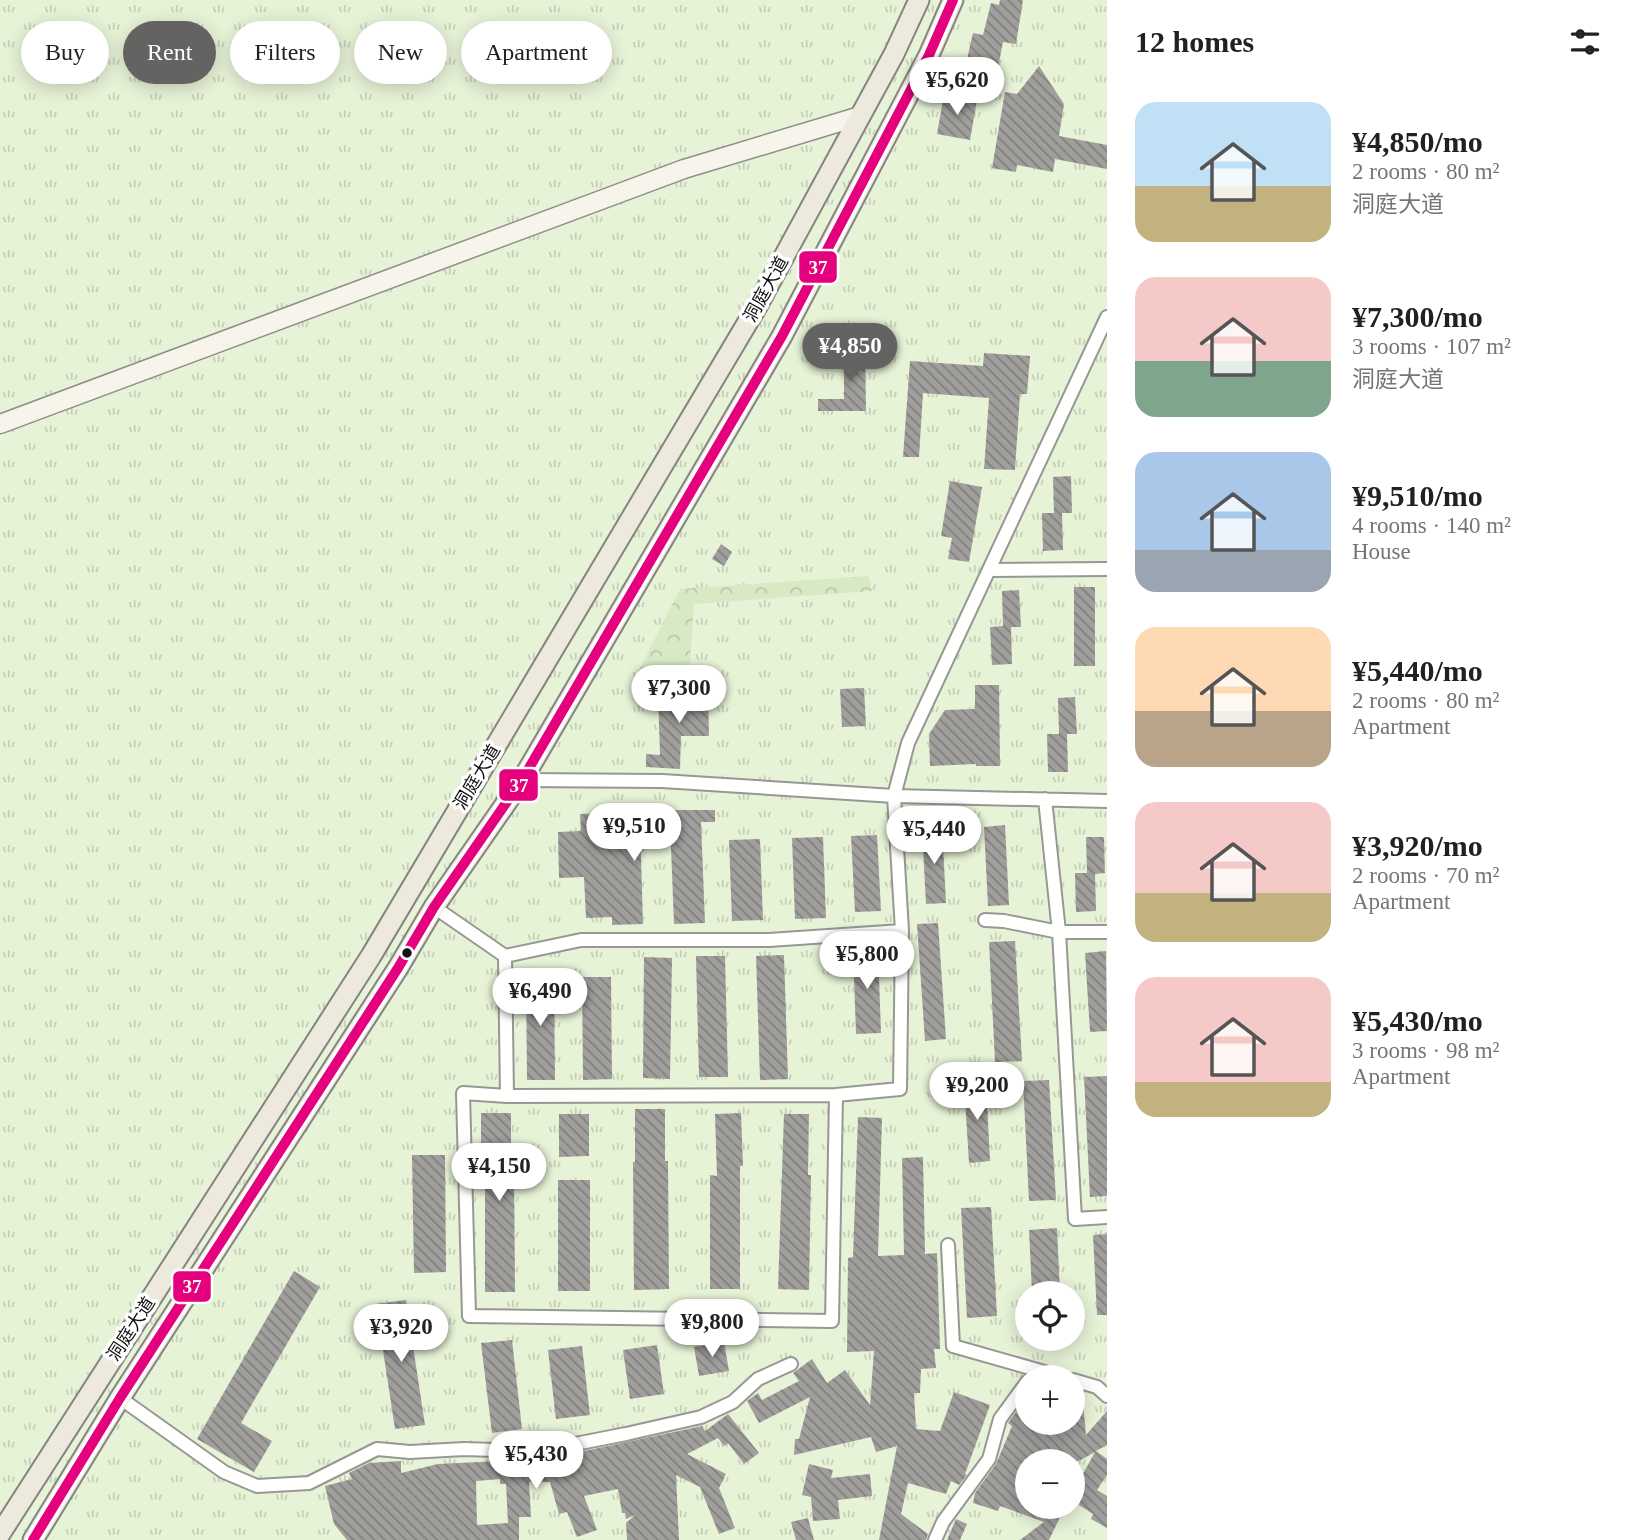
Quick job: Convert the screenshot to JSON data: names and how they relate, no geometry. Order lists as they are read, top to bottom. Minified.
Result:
{"streets":{"main road":["洞庭大道"]},"lines":["transit line 37"],"page":{"heading":"12 homes","chip":["Buy","Rent","Filters","New","Apartment"],"price":["¥5,620","¥4,850","¥7,300","¥9,510","¥5,440","¥5,800","¥6,490","¥9,200","¥4,150","¥9,800","¥3,920","¥5,430"],"list":[{"name":"¥4,850/mo","note":"2 rooms · 80 m² · 洞庭大道"},{"name":"¥7,300/mo","note":"3 rooms · 107 m² · 洞庭大道"},{"name":"¥9,510/mo","note":"4 rooms · 140 m² · House"},{"name":"¥5,440/mo","note":"2 rooms · 80 m² · Apartment"},{"name":"¥3,920/mo","note":"2 rooms · 70 m² · Apartment"},{"name":"¥5,430/mo","note":"3 rooms · 98 m² · Apartment"}],"map_buttons":["+","−"]}}
